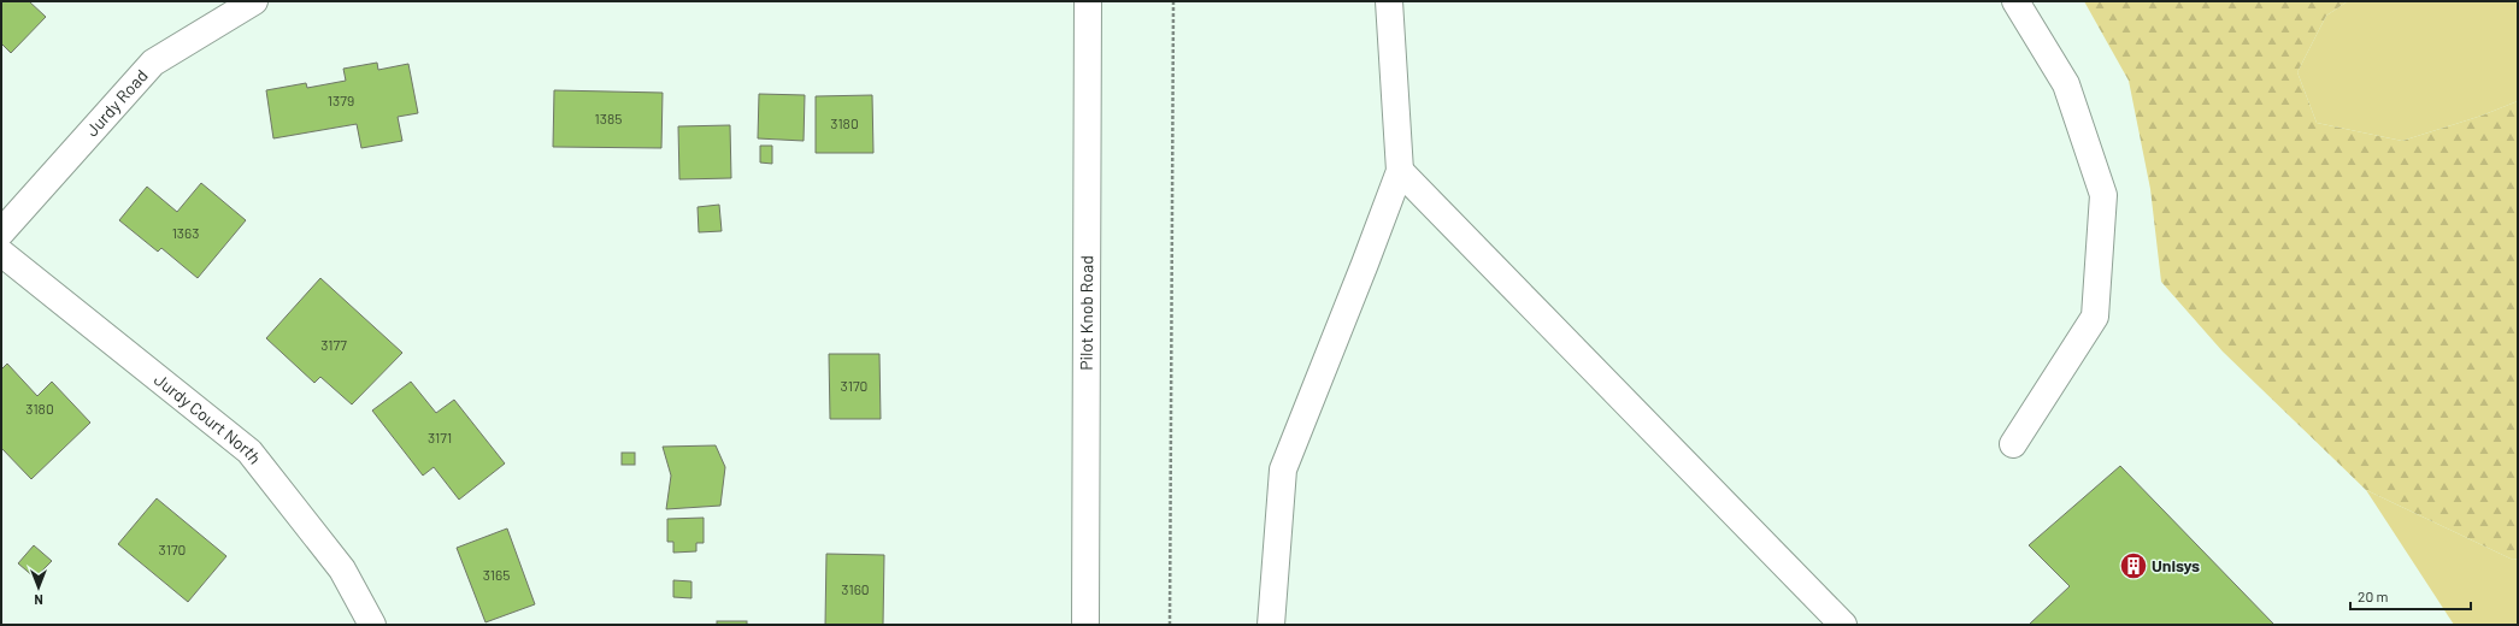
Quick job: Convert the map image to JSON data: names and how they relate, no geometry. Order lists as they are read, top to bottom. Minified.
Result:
{"streets":{"street":["Jurdy Road","Pilot Knob Road","Jurdy Court North"]},"places":{"building":["Unisys"]},"house_numbers":["1379","1385","3180","1363","3177","3170","3180","3171","3170","3165","3160"],"scale_bar":"20 m","north":"bottom"}
